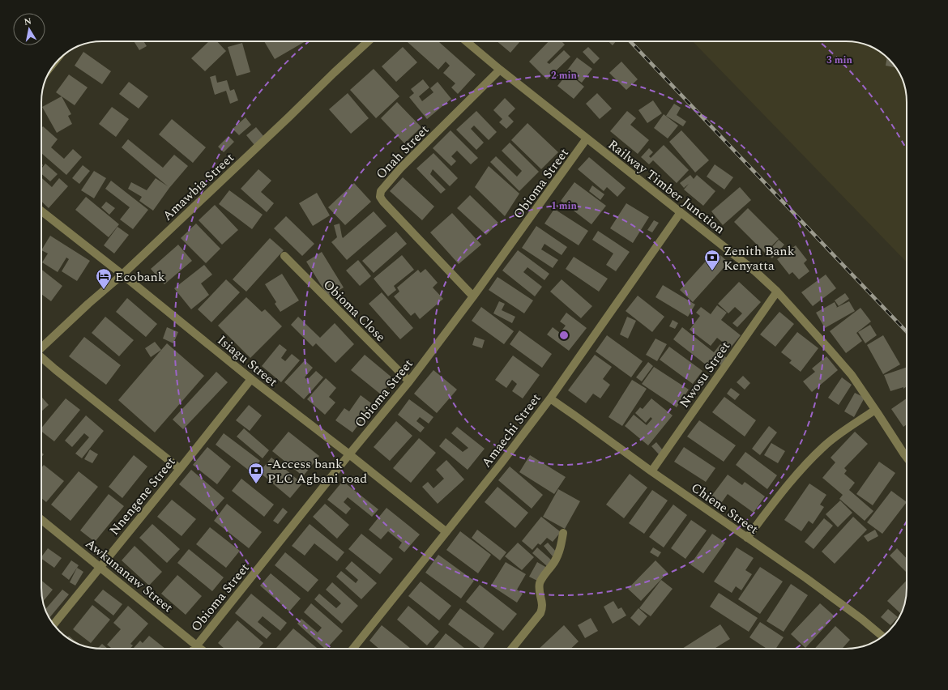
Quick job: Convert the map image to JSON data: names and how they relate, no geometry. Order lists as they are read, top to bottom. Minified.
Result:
{"streets":{"street":["Onah Street","Obioma Street","Amawbia Street","Railway Timber Junction","Obioma Close","Isiagu Street","Nwosu Street","Amaechi Street","Nnengene Street","Chiene Street","Awkunanaw Street"]},"crossings":[["Onah Street","Obioma Street"],["Onah Street","Railway Timber Junction"],["Obioma Street","Railway Timber Junction"],["Obioma Street","Obioma Close"],["Obioma Street","Isiagu Street"],["Obioma Street","Awkunanaw Street"],["Amawbia Street","Isiagu Street"],["Railway Timber Junction","Nwosu Street"],["Railway Timber Junction","Amaechi Street"],["Isiagu Street","Amaechi Street"],["Isiagu Street","Nnengene Street"],["Nwosu Street","Chiene Street"],["Amaechi Street","Chiene Street"],["Nnengene Street","Awkunanaw Street"]],"places":{"bank":["Zenith Bank Kenyatta","-Access bank PLC Agbani road"],"hotel":["Ecobank"]},"north":"top","rings":["3 min","2 min","1 min"]}
